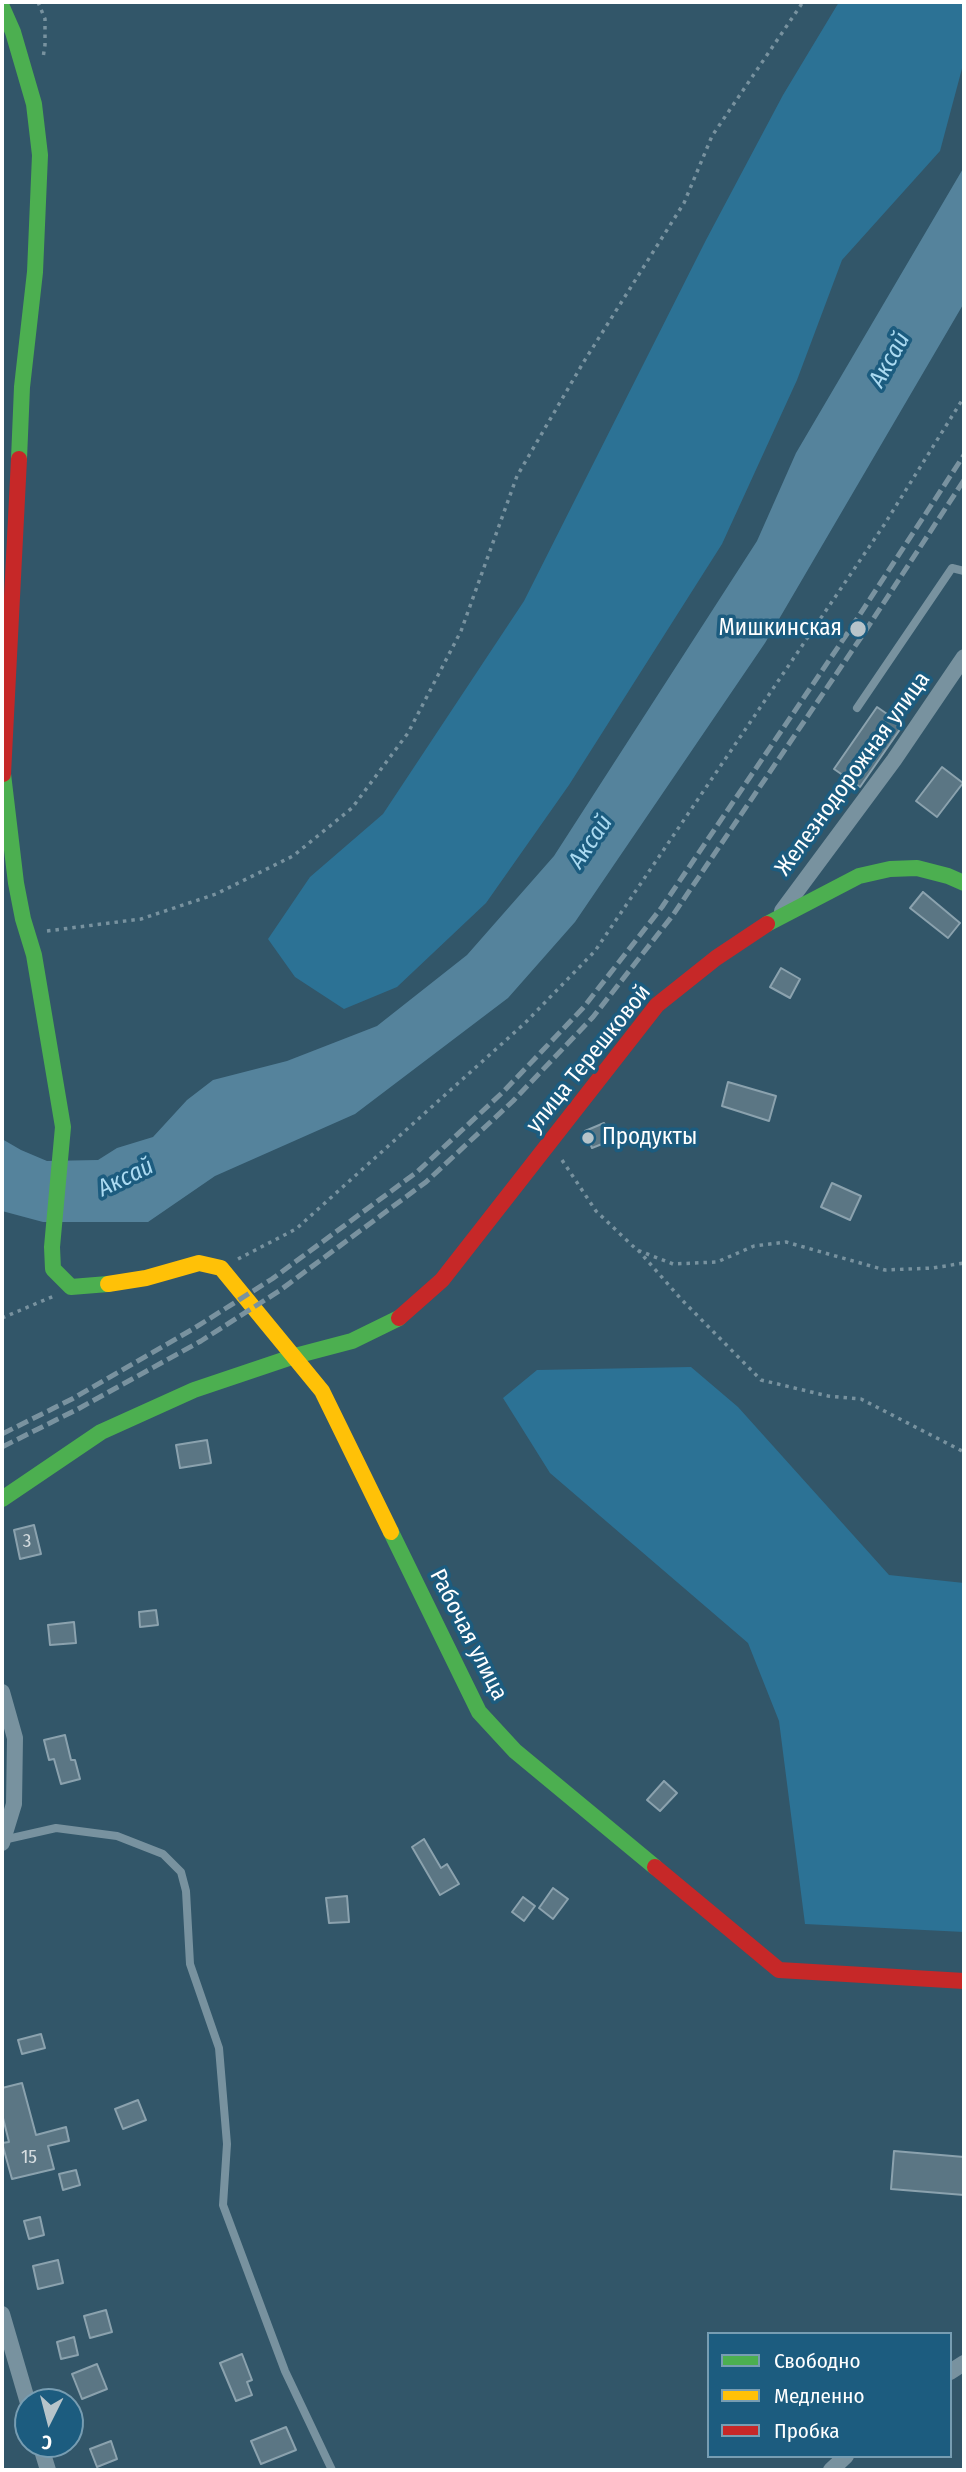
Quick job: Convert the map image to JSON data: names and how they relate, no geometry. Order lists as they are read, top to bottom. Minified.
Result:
{"streets":{"street":["Железнодорожная улица","улица Терешковой","Рабочая улица"]},"crossings":[["Железнодорожная улица","улица Терешковой"],["улица Терешковой","Рабочая улица"]],"water":["Аксай"],"places":["Мишкинская","Продукты"],"house_numbers":["3","15"],"legend":["Свободно","Медленно","Пробка"],"north":"bottom"}
